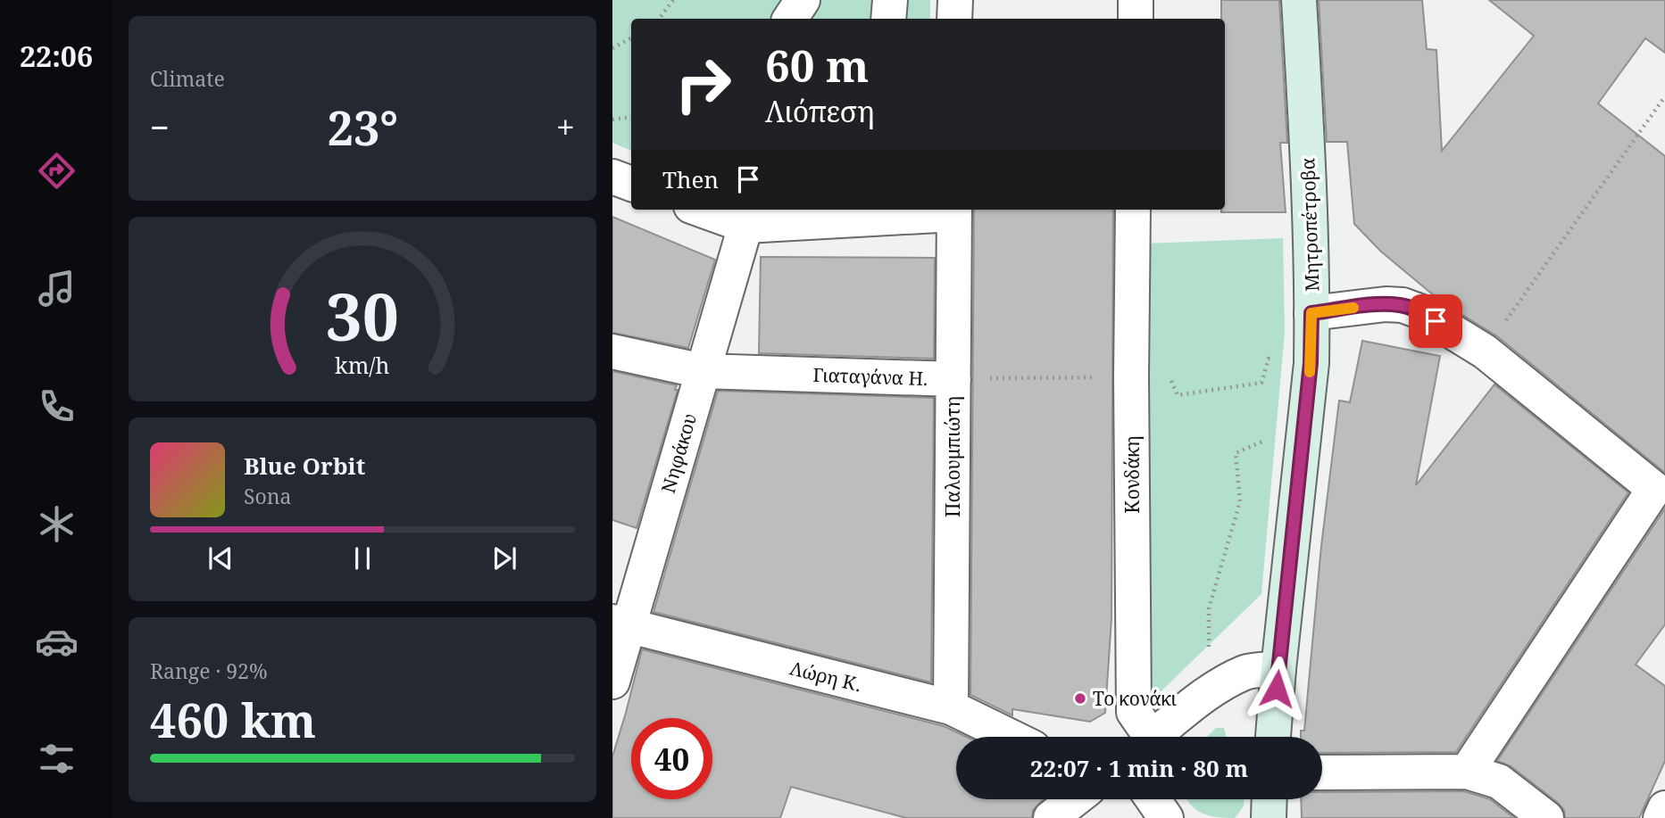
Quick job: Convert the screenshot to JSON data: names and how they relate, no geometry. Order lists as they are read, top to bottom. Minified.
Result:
{"streets":{"street":["Μητροπέτροβα","Γιαταγάνα Η.","Νηφάκου","Παλουμπιώτη","Κονδάκη","Λώρη Κ."]},"crossings":[["Μητροπέτροβα","Γιαταγάνα Η."],["Γιαταγάνα Η.","Νηφάκου"],["Γιαταγάνα Η.","Παλουμπιώτη"],["Γιαταγάνα Η.","Κονδάκη"],["Νηφάκου","Λώρη Κ."],["Παλουμπιώτη","Λώρη Κ."]],"places":["Το κονάκι"],"page":{"tabs":"22:06","tile":["Climate",["Range · 92%","460 km"]],"turn":["60 m","Λιόπεση"],"heat":["−","23°","+"],"then":"Then","song":["Blue Orbit","Sona"],"limit":"40","trip":"22:07 · 1 min · 80 m","gauge":["30","km/h"]}}
